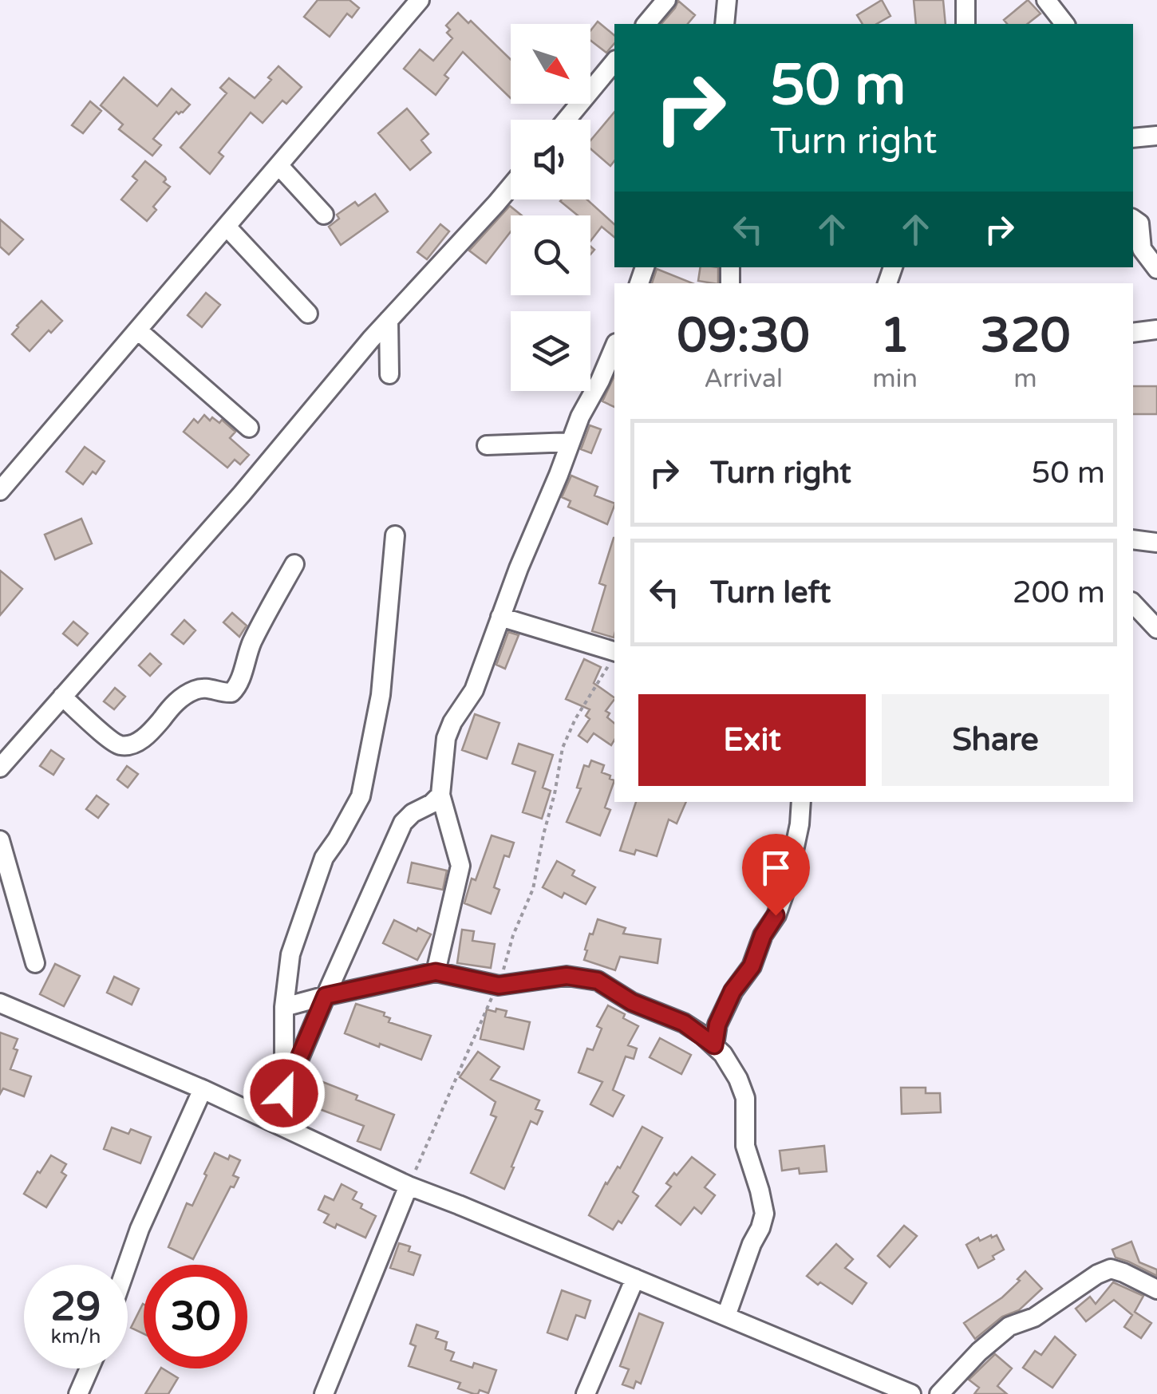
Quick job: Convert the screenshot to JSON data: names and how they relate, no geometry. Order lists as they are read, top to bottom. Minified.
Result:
{"north":"bottom right","page":{"turn":["50 m","Turn right"],"eta":["09:30","Arrival","1","min","320","m"],"list":[{"name":"Turn right","value":"50 m"},{"name":"Turn left","value":"200 m"}],"buttons":["Exit","Share"],"speed":"29 km/h","limit":"30"}}
